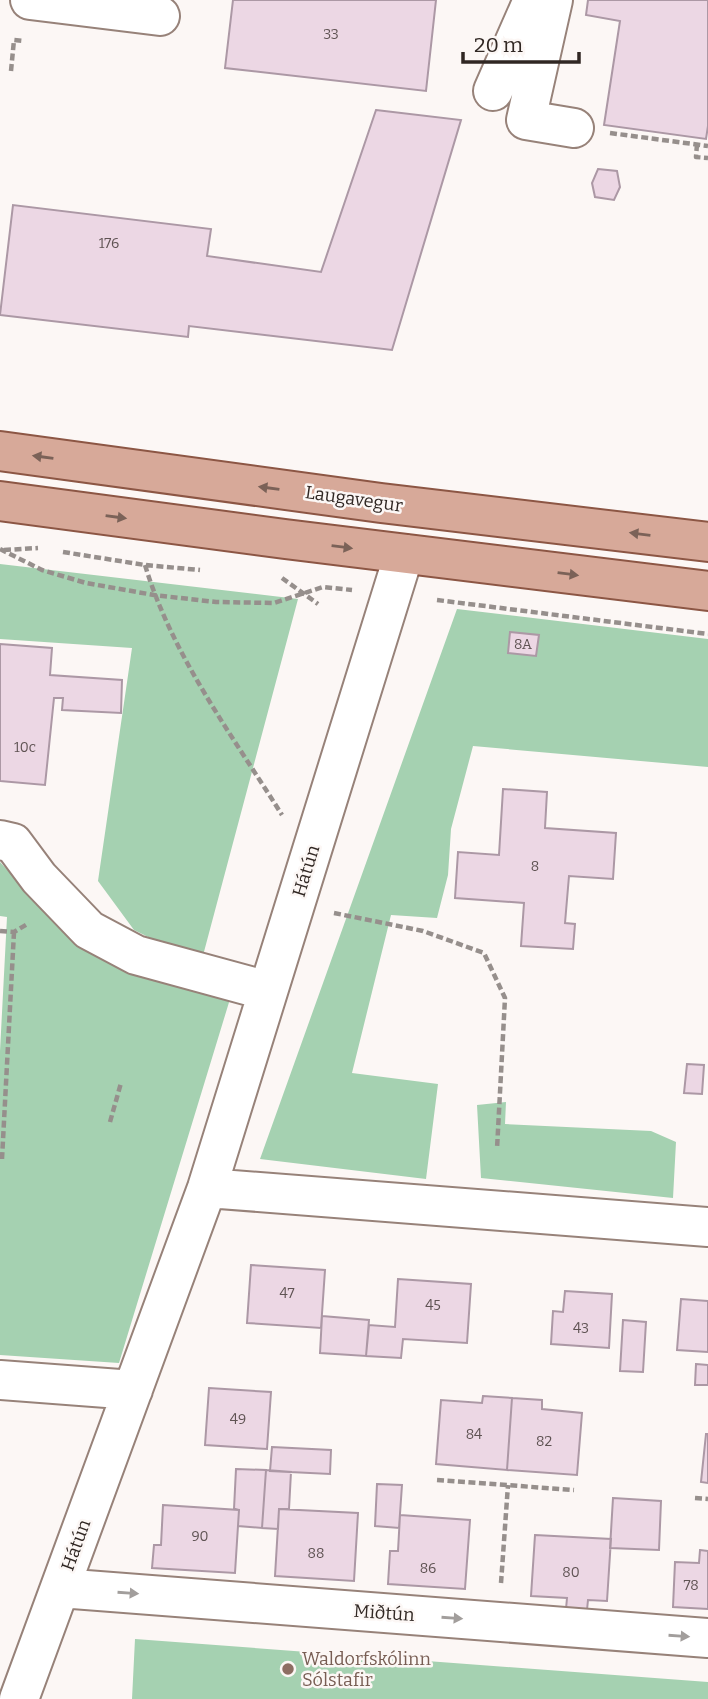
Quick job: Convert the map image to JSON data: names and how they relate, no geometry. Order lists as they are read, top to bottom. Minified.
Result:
{"streets":{"main road":["Laugavegur"],"street":["Hátún","Miðtún"]},"crossings":[["Hátún","Miðtún"]],"one_way":["Miðtún"],"places":["Waldorfskólinn Sólstafir"],"house_numbers":["33","176","8A","10c","8","47","45","43","49","84","82","90","88","86","80","78"],"scale_bar":"20 m"}
